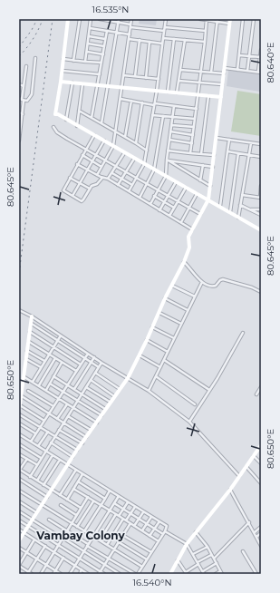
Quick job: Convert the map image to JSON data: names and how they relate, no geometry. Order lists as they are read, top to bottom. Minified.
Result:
{"districts":["Vambay Colony"],"coordinates":["16.535°N","80.640°E","80.645°E","80.650°E","16.540°N"]}
